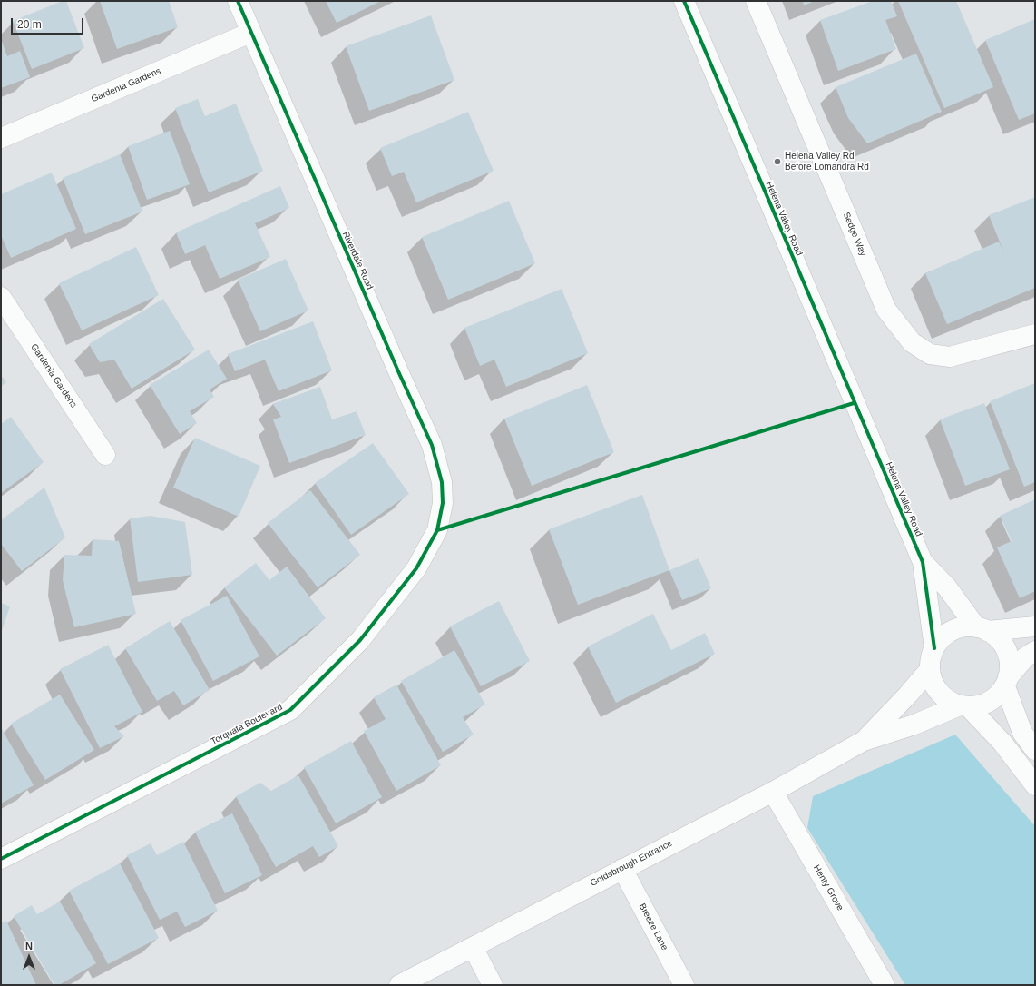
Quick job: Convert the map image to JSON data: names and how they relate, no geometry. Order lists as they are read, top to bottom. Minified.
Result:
{"streets":{"street":["Gardenia Gardens","Helena Valley Road","Sedge Way","Riverdale Road","Torquata Boulevard","Goldsbrough Entrance","Henty Grove","Breeze Lane"]},"crossings":[["Gardenia Gardens","Riverdale Road"],["Helena Valley Road","Goldsbrough Entrance"],["Riverdale Road","Torquata Boulevard"],["Goldsbrough Entrance","Henty Grove"],["Goldsbrough Entrance","Breeze Lane"]],"places":["Helena Valley Rd Before Lomandra Rd"],"scale_bar":"20 m","north":"top"}
